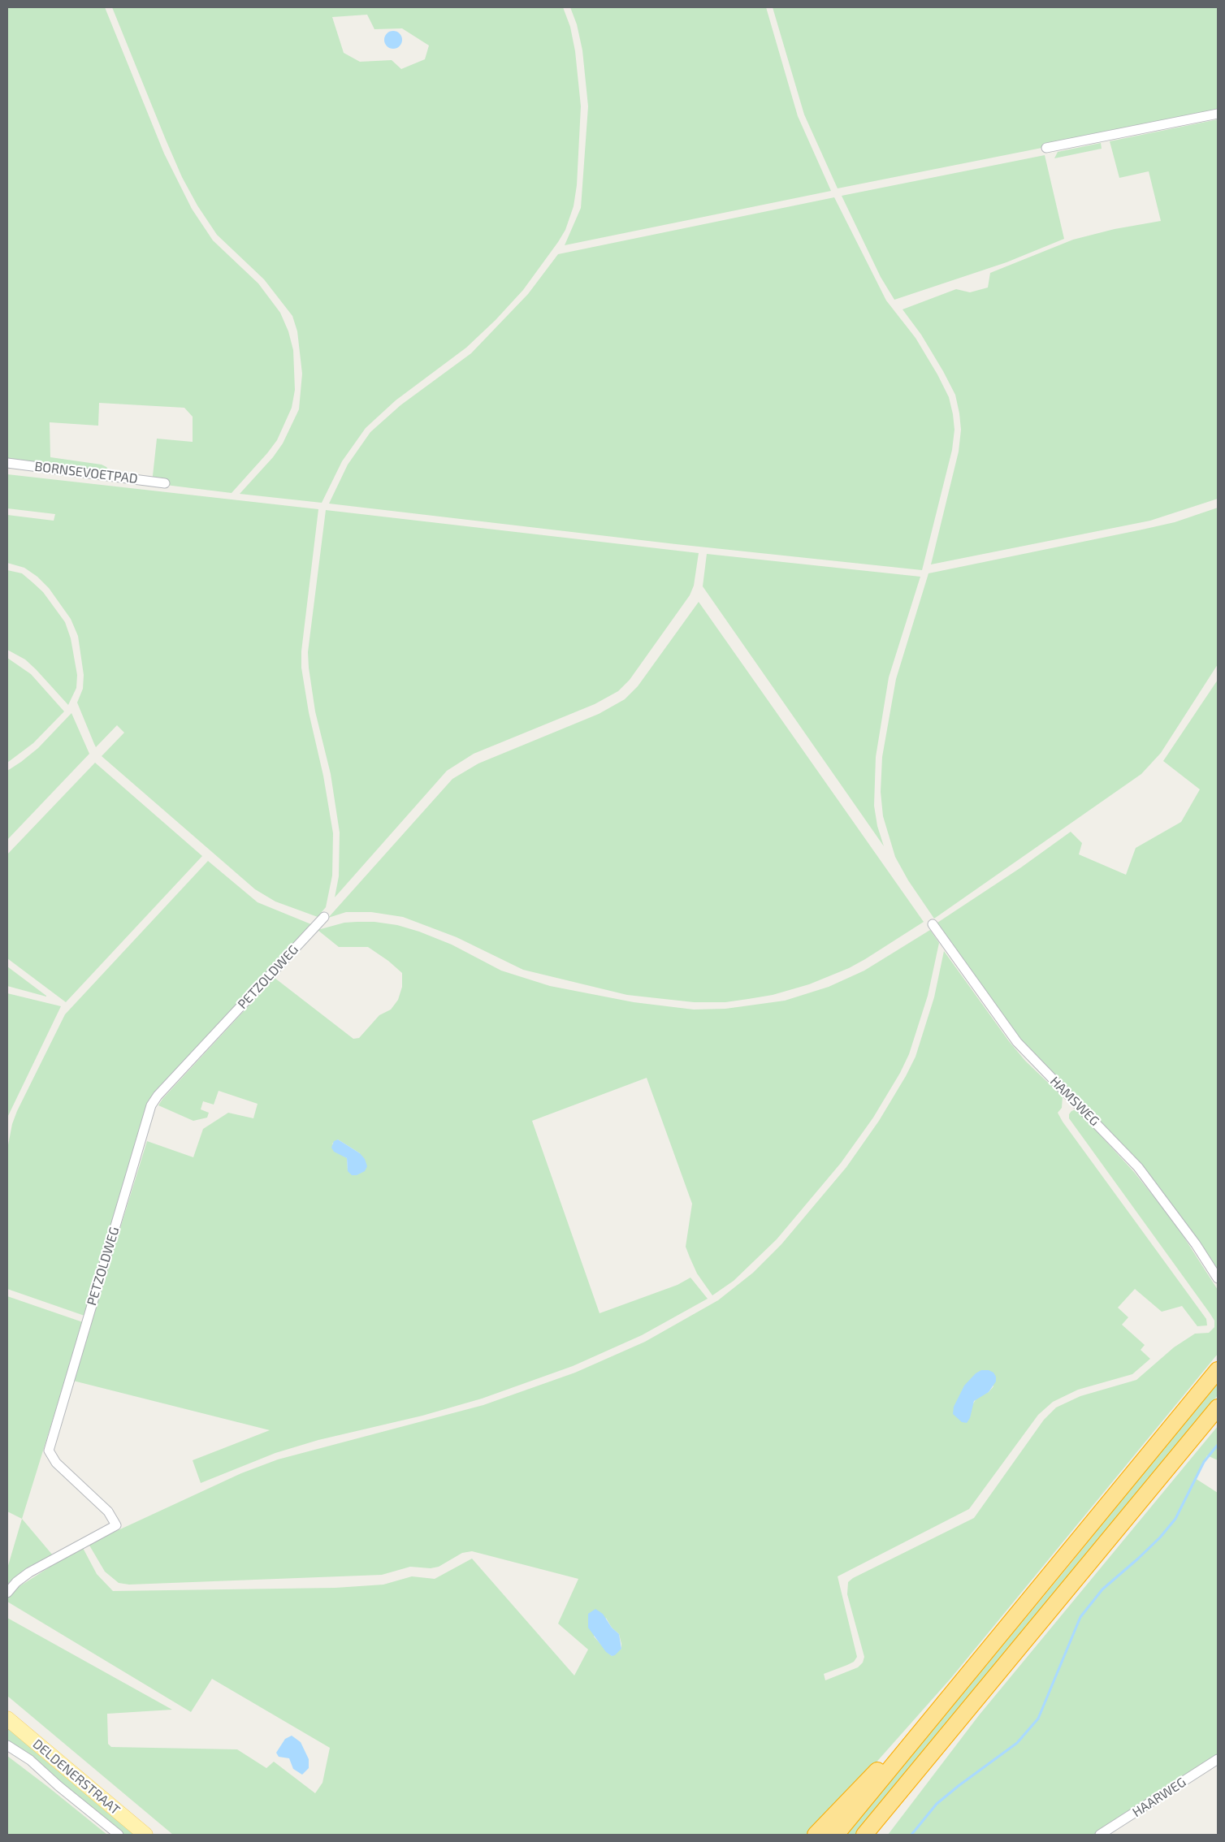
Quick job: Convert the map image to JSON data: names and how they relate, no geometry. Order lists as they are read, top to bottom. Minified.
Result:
{"streets":{"main road":["DELDENERSTRAAT"],"street":["BORNSEVOETPAD","PETZOLDWEG","HAMSWEG","HAARWEG"]}}
